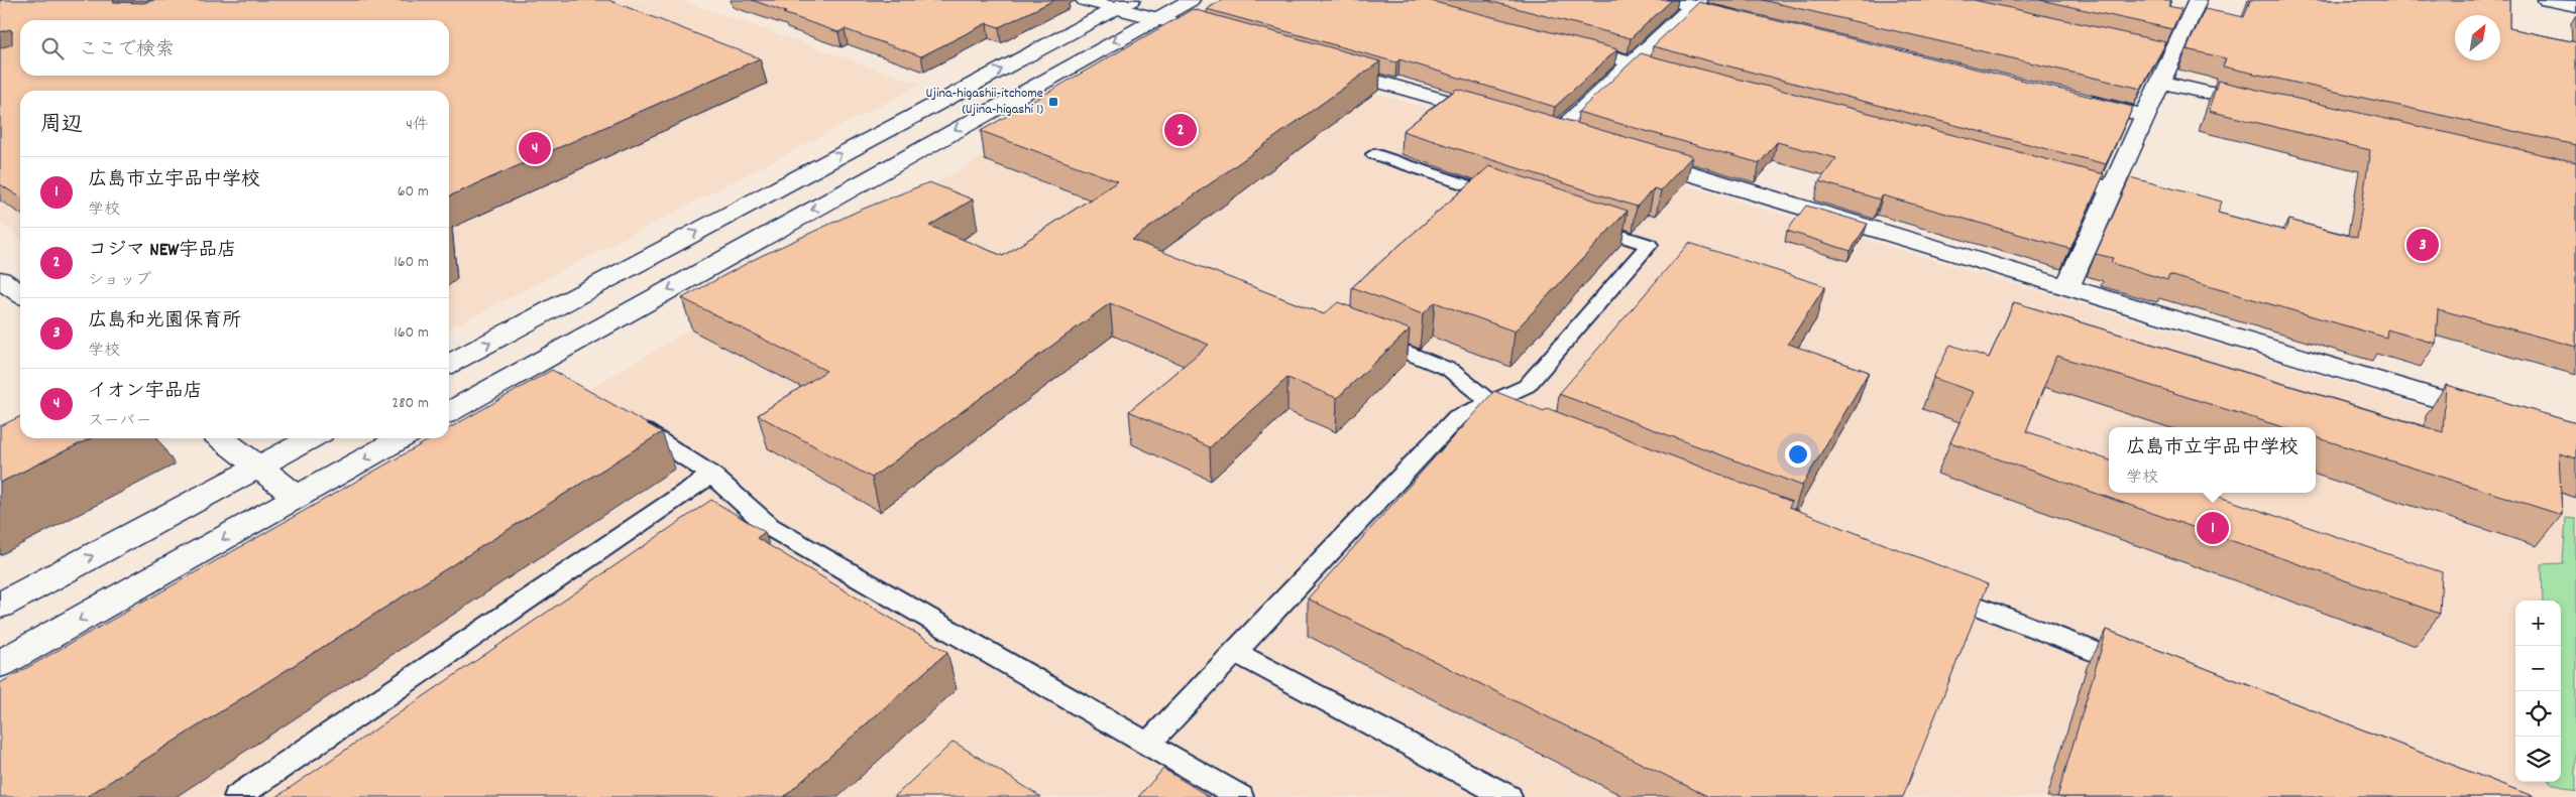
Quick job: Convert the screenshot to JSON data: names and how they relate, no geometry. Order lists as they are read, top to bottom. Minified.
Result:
{"places":{"transit":["Ujina-higashii-itchome (Ujina-higashi 1)"]},"north":"top right","page":{"search":"ここで検索","heading":["周辺","4件"],"pins":["2","4","3","1"],"list":[{"mark":"1","name":"広島市立宇品中学校","note":"学校","value":"60 m"},{"mark":"2","name":"コジマ NEW宇品店","note":"ショップ","value":"160 m"},{"mark":"3","name":"広島和光園保育所","note":"学校","value":"160 m"},{"mark":"4","name":"イオン宇品店","note":"スーパー","value":"280 m"}],"popup":["広島市立宇品中学校","学校"],"map_buttons":["+","−"]}}
